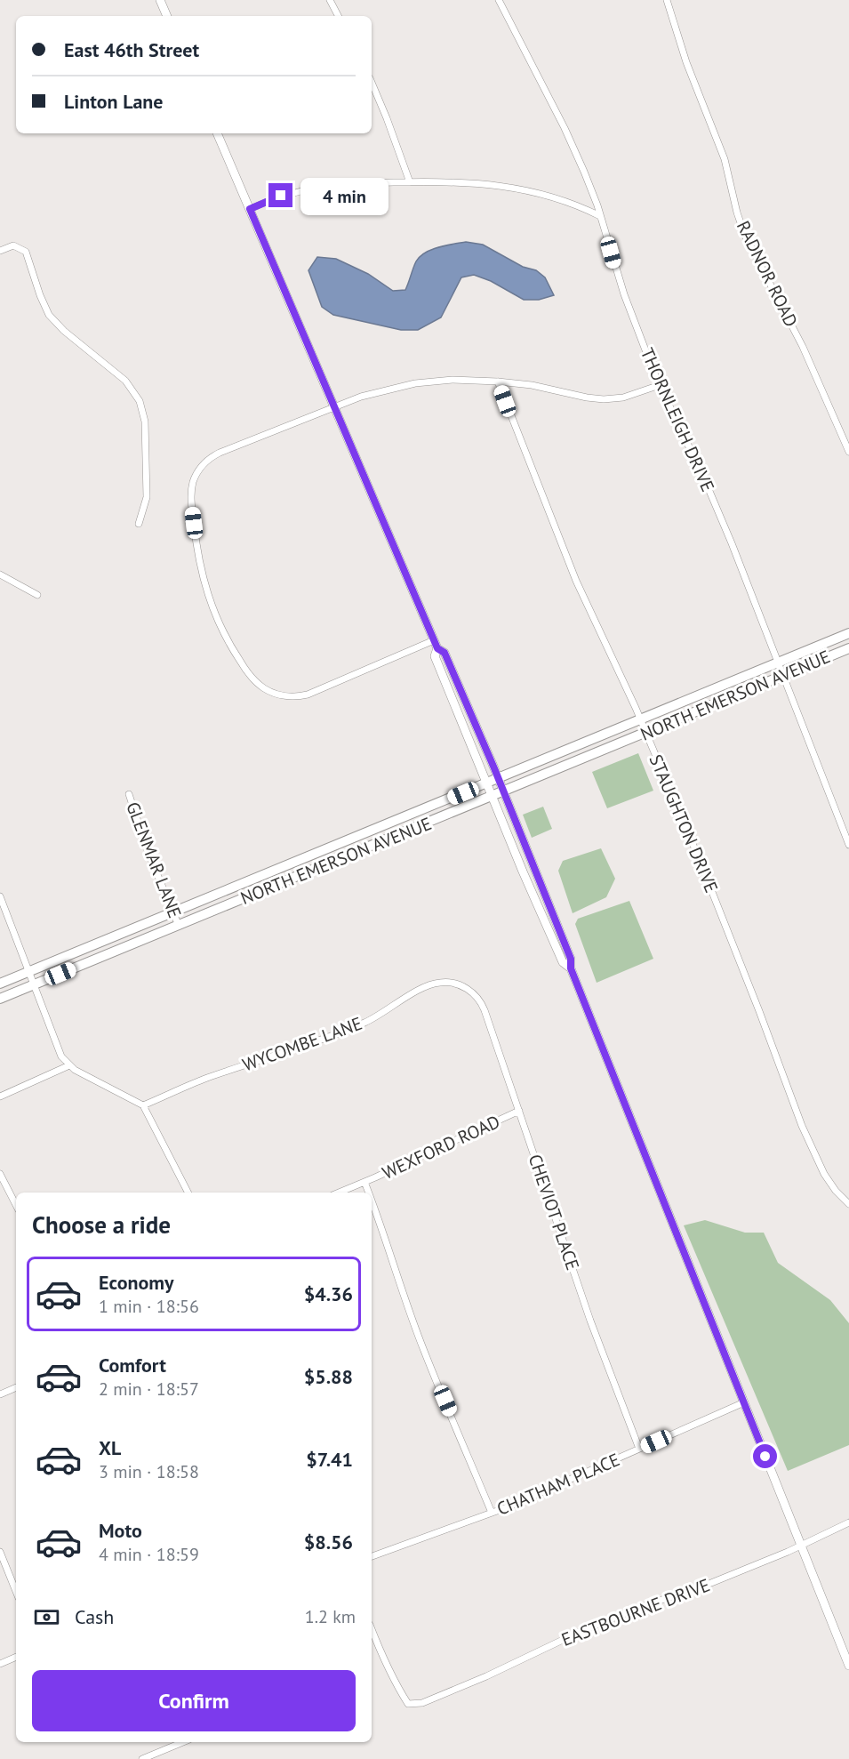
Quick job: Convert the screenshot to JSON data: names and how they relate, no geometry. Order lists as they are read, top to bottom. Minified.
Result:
{"streets":{"main road":["NORTH EMERSON AVENUE"],"street":["RADNOR ROAD","THORNLEIGH DRIVE","STAUGHTON DRIVE","GLENMAR LANE","WYCOMBE LANE","WEXFORD ROAD","CHEVIOT PLACE","CHATHAM PLACE","EASTBOURNE DRIVE"]},"crossings":[["THORNLEIGH DRIVE","NORTH EMERSON AVENUE"],["NORTH EMERSON AVENUE","STAUGHTON DRIVE"],["NORTH EMERSON AVENUE","GLENMAR LANE"],["WYCOMBE LANE","CHEVIOT PLACE"],["WEXFORD ROAD","CHEVIOT PLACE"],["CHEVIOT PLACE","CHATHAM PLACE"]],"page":{"banner":["East 46th Street","Linton Lane"],"bubble":"4 min","heading":"Choose a ride","list":[{"name":"Economy","note":"1 min · 18:56","value":"$4.36"},{"name":"Comfort","note":"2 min · 18:57","value":"$5.88"},{"name":"XL","note":"3 min · 18:58","value":"$7.41"},{"name":"Moto","note":"4 min · 18:59","value":"$8.56"}],"pay":["Cash","1.2 km"],"buttons":"Confirm"}}
